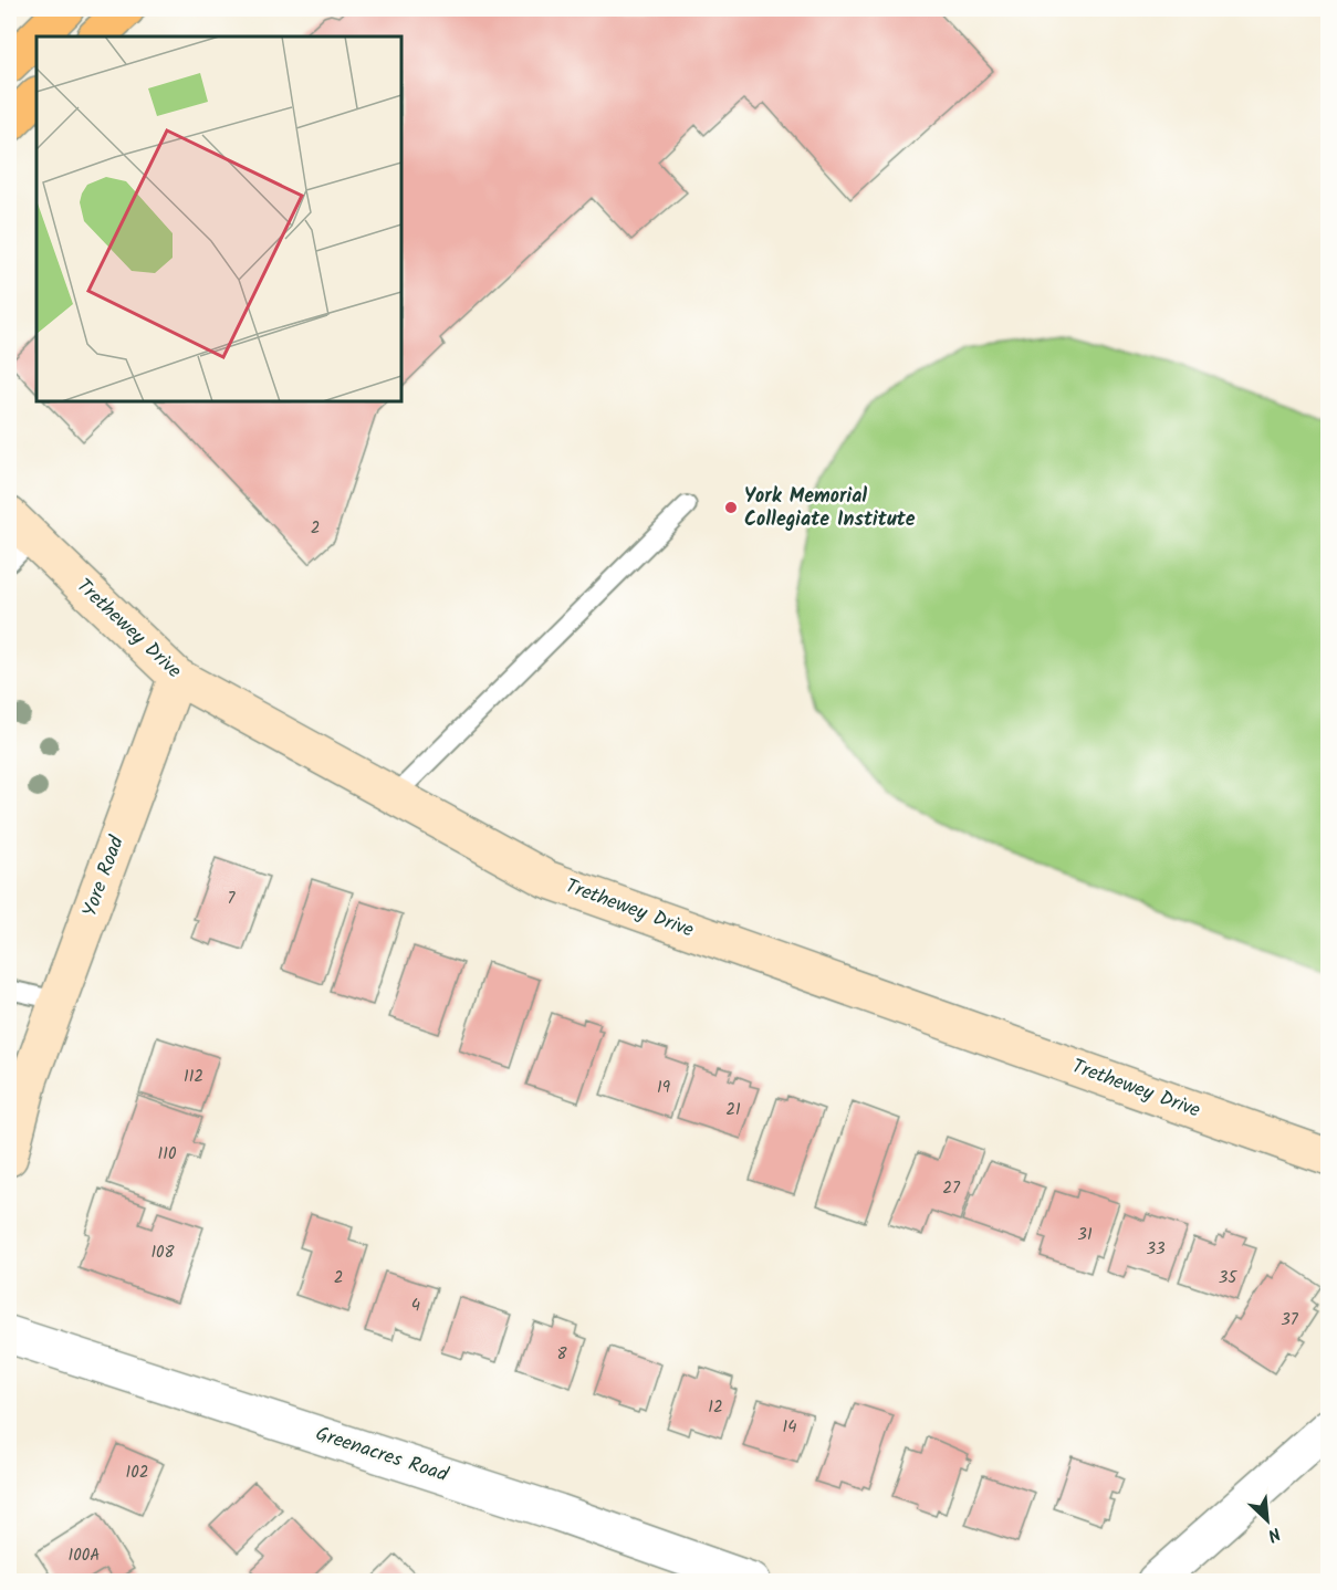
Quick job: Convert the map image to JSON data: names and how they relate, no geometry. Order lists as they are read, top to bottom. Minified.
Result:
{"streets":{"main road":["Trethewey Drive","Yore Road"],"street":["Greenacres Road"]},"crossings":[["Trethewey Drive","Yore Road"]],"places":["York Memorial Collegiate Institute"],"house_numbers":["2","7","112","19","21","110","27","31","33","108","2","35","4","37","8","12","14","102","100A"],"north":"bottom right"}
